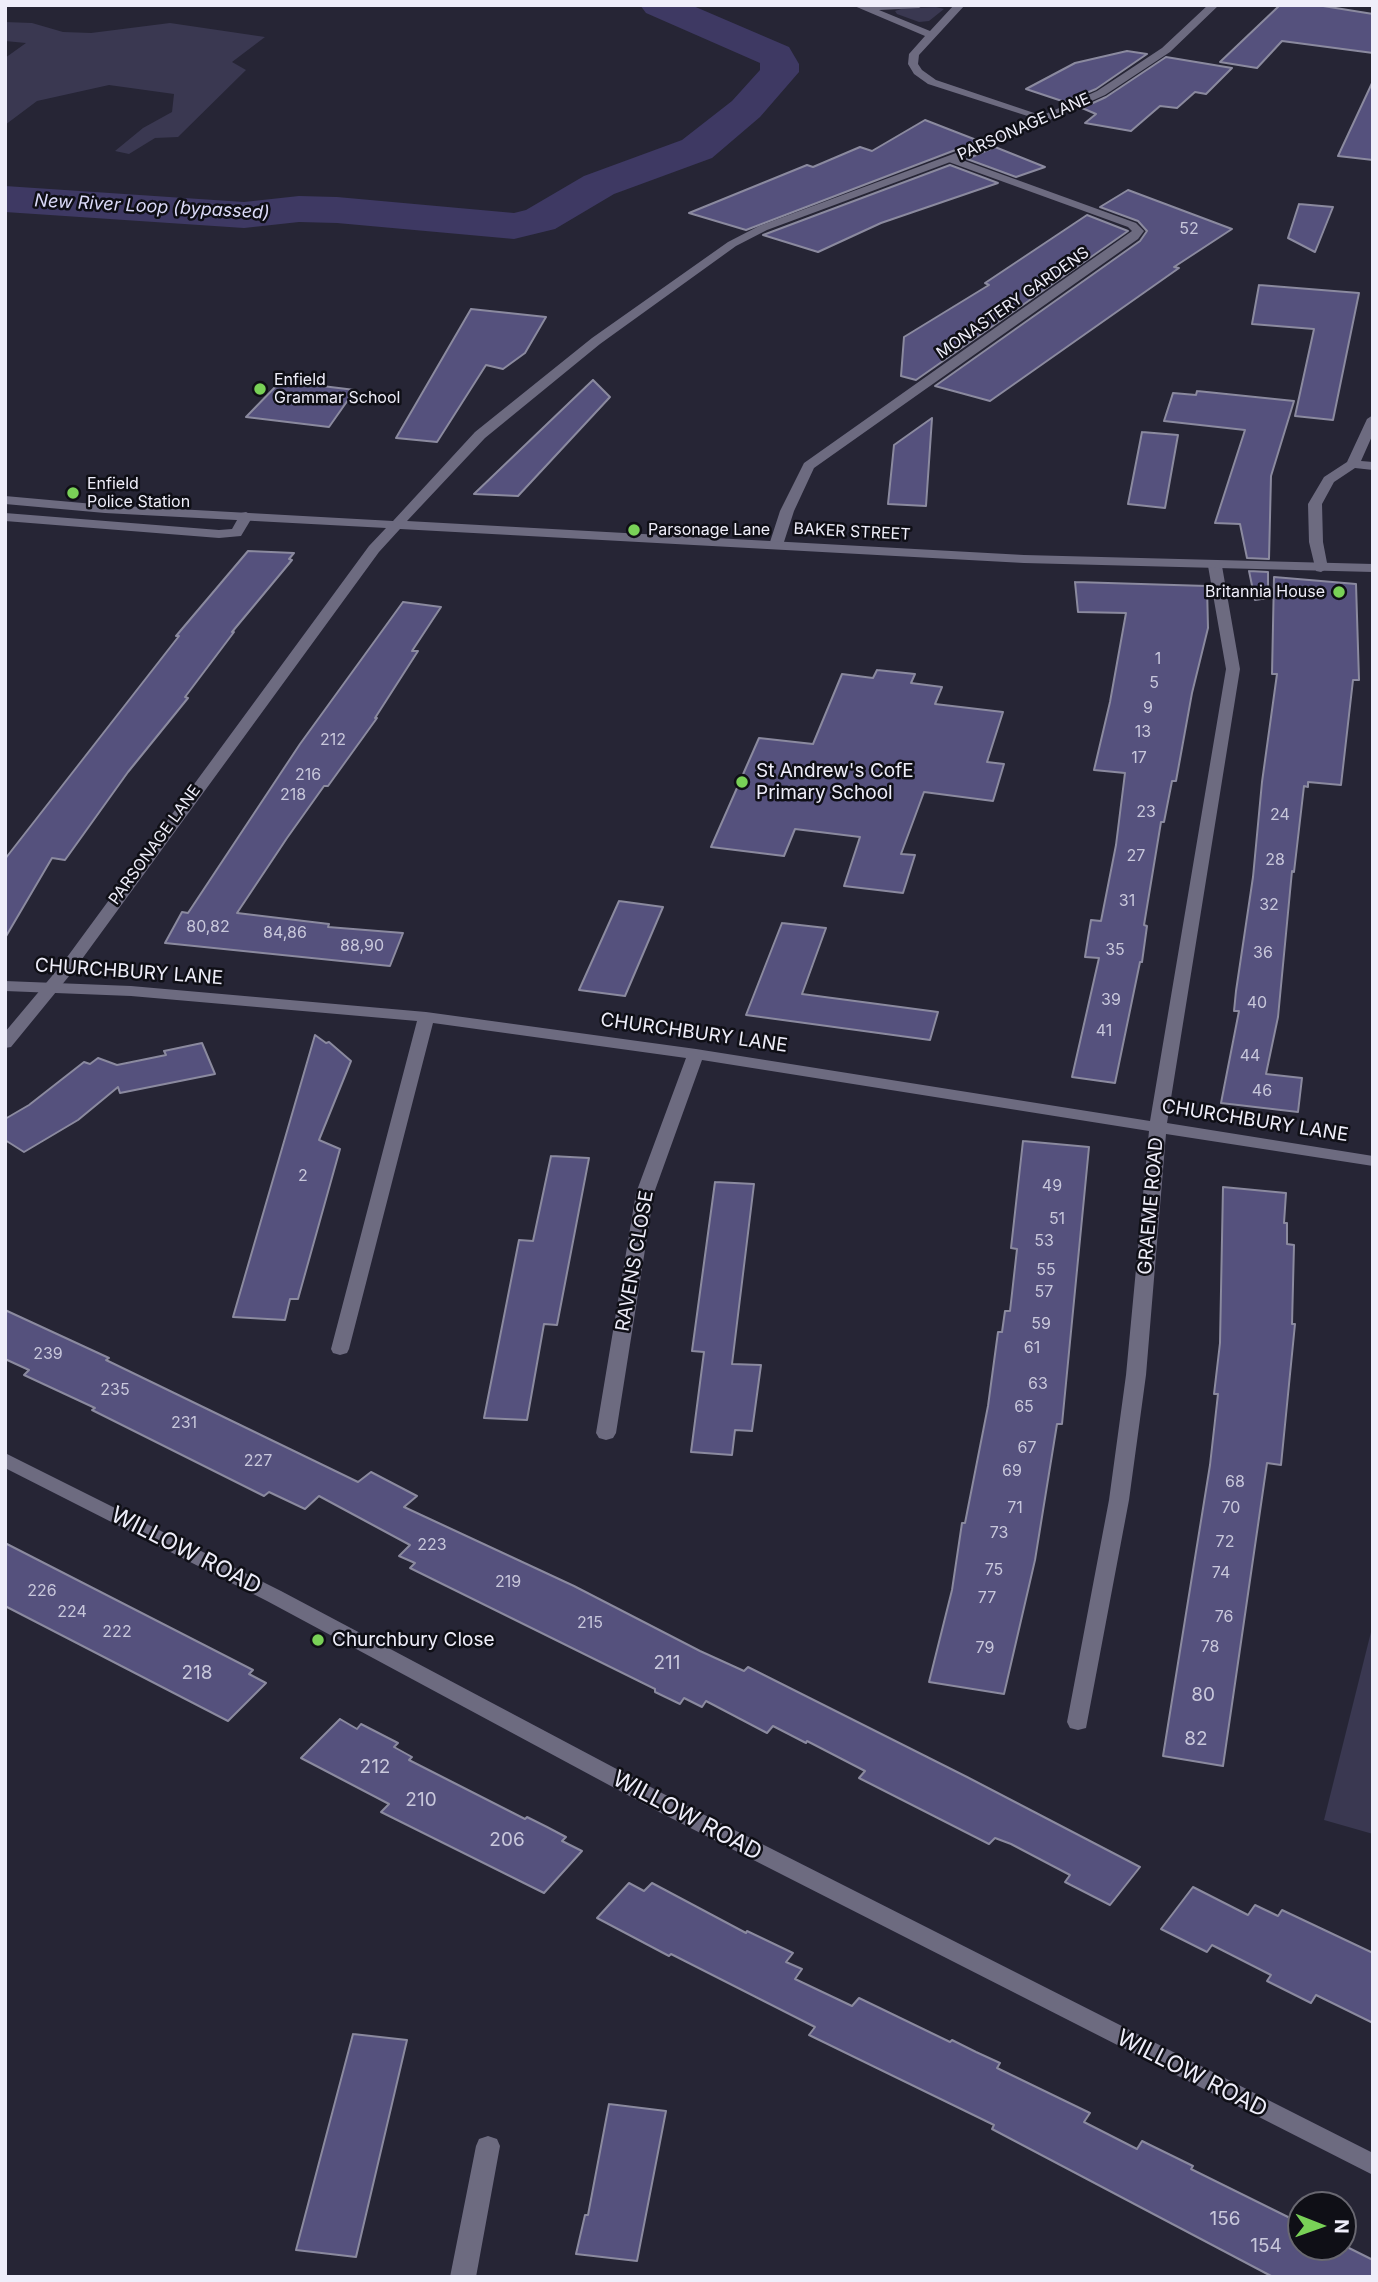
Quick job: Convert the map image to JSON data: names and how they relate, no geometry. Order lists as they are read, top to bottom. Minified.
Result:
{"streets":{"street":["PARSONAGE LANE","MONASTERY GARDENS","BAKER STREET","CHURCHBURY LANE","GRAEME ROAD","RAVENS CLOSE","WILLOW ROAD"]},"crossings":[["PARSONAGE LANE","MONASTERY GARDENS"],["PARSONAGE LANE","BAKER STREET"],["PARSONAGE LANE","CHURCHBURY LANE"],["MONASTERY GARDENS","BAKER STREET"],["BAKER STREET","GRAEME ROAD"],["CHURCHBURY LANE","GRAEME ROAD"],["CHURCHBURY LANE","RAVENS CLOSE"]],"water":["New River Loop (bypassed)"],"places":["Enfield Grammar School","Enfield Police Station","Parsonage Lane","Britannia House","St Andrew's CofE Primary School","Churchbury Close"],"house_numbers":["52","1","5","9","13","212","17","216","218","23","24","27","28","31","32","80,82","84,86","88,90","35","36","39","40","41","44","46","2","49","51","53","55","57","59","61","239","63","235","65","231","67","227","69","68","71","70","73","72","223","75","74","219","226","77","224","76","215","222","78","79","211","218","80","82","212","210","206","156","154"],"north":"right"}
